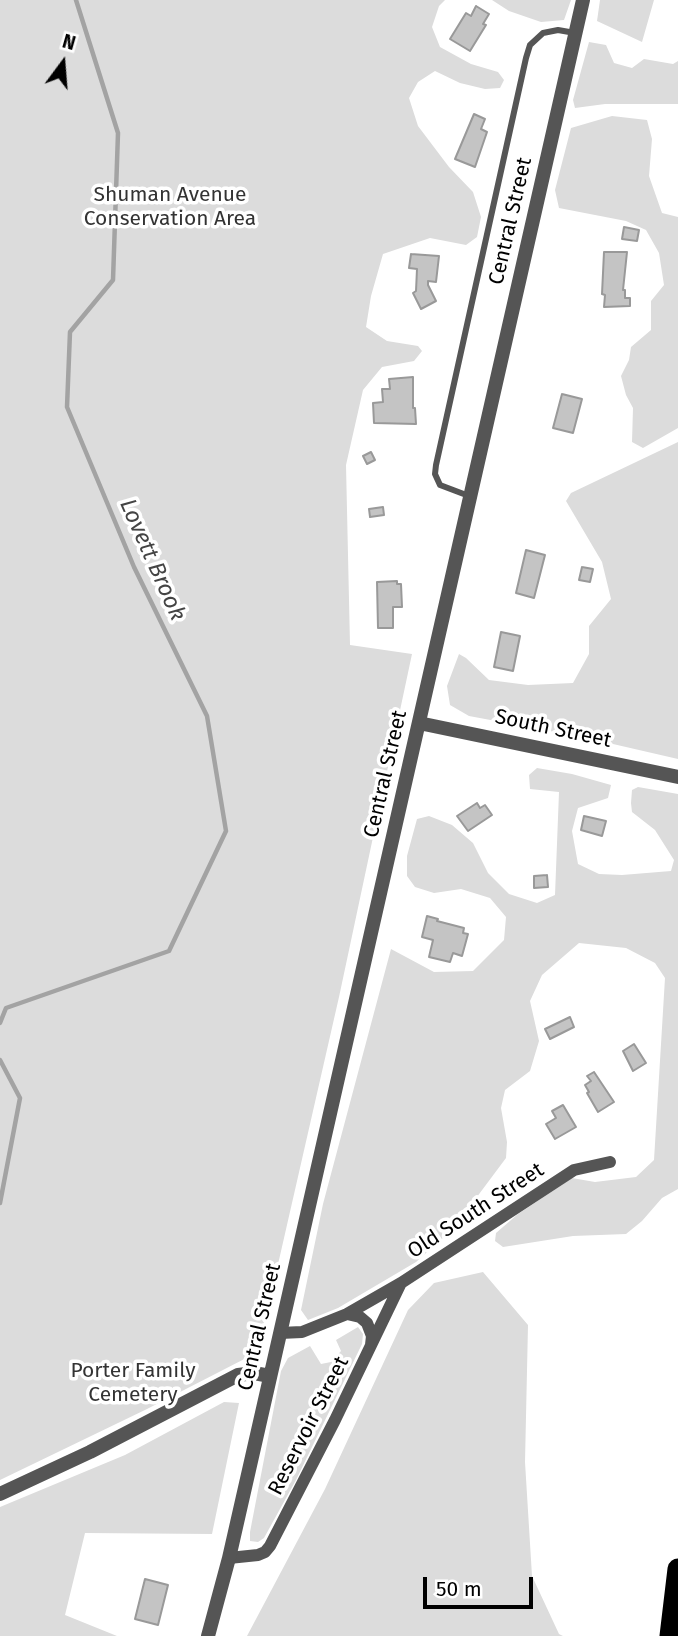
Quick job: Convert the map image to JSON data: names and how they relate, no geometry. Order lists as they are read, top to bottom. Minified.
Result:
{"streets":{"street":["Central Street","South Street","Old South Street","Reservoir Street"]},"crossings":[["Central Street","South Street"],["Central Street","Reservoir Street"],["Old South Street","Reservoir Street"]],"water":["Lovett Brook"],"parks":["Shuman Avenue Conservation Area","Porter Family Cemetery"],"scale_bar":"50 m","north":"top"}
